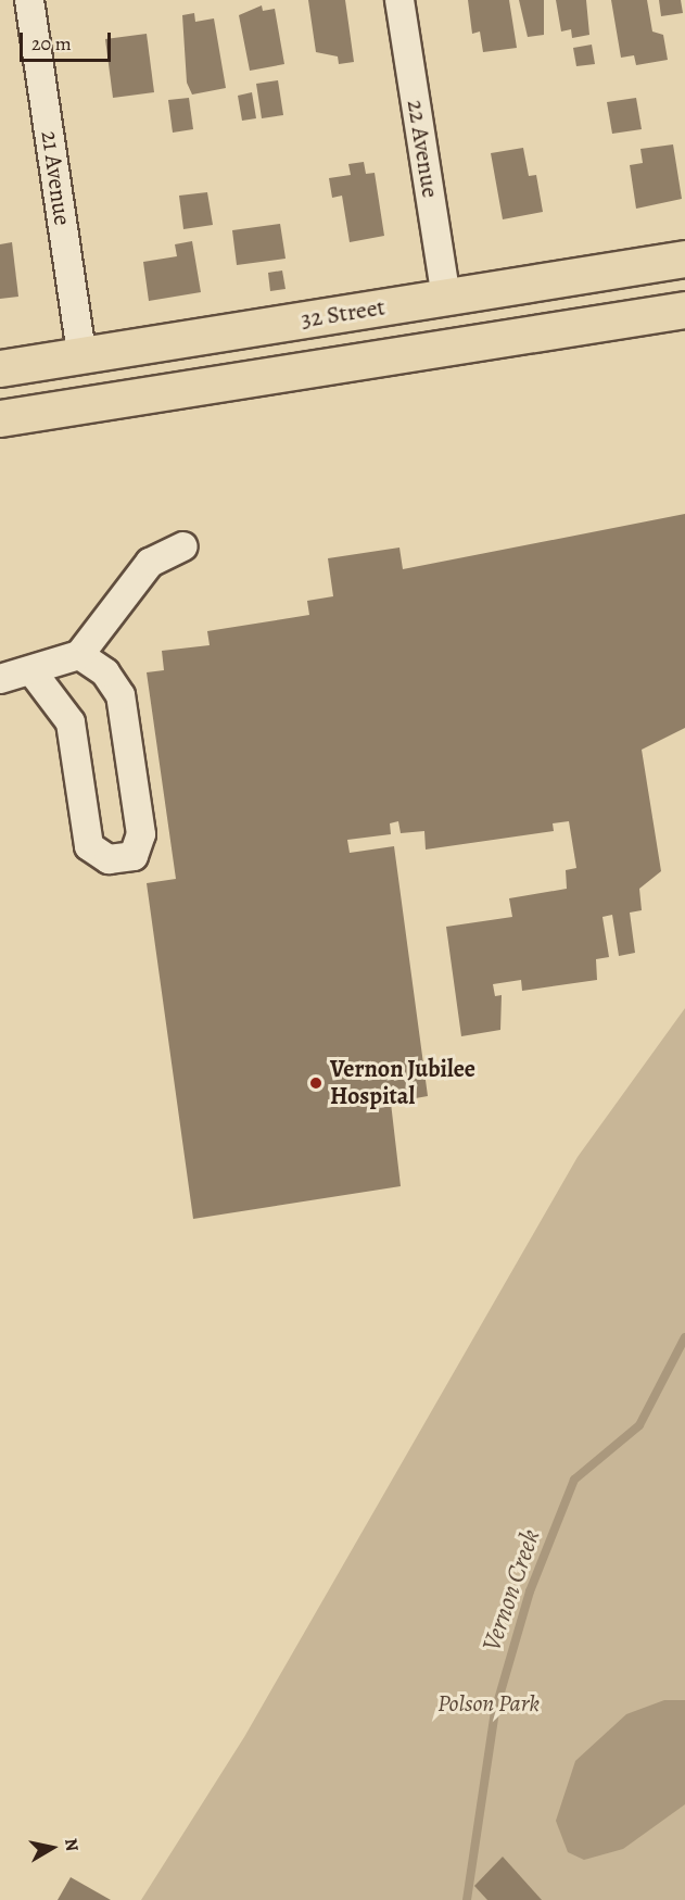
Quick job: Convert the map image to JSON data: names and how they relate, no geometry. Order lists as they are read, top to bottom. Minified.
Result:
{"streets":{"highway":["32 Street"],"street":["22 Avenue","21 Avenue"]},"crossings":[["22 Avenue","32 Street"],["21 Avenue","32 Street"]],"water":["Vernon Creek"],"parks":["Polson Park"],"places":["Vernon Jubilee Hospital"],"scale_bar":"20 m","north":"right"}
